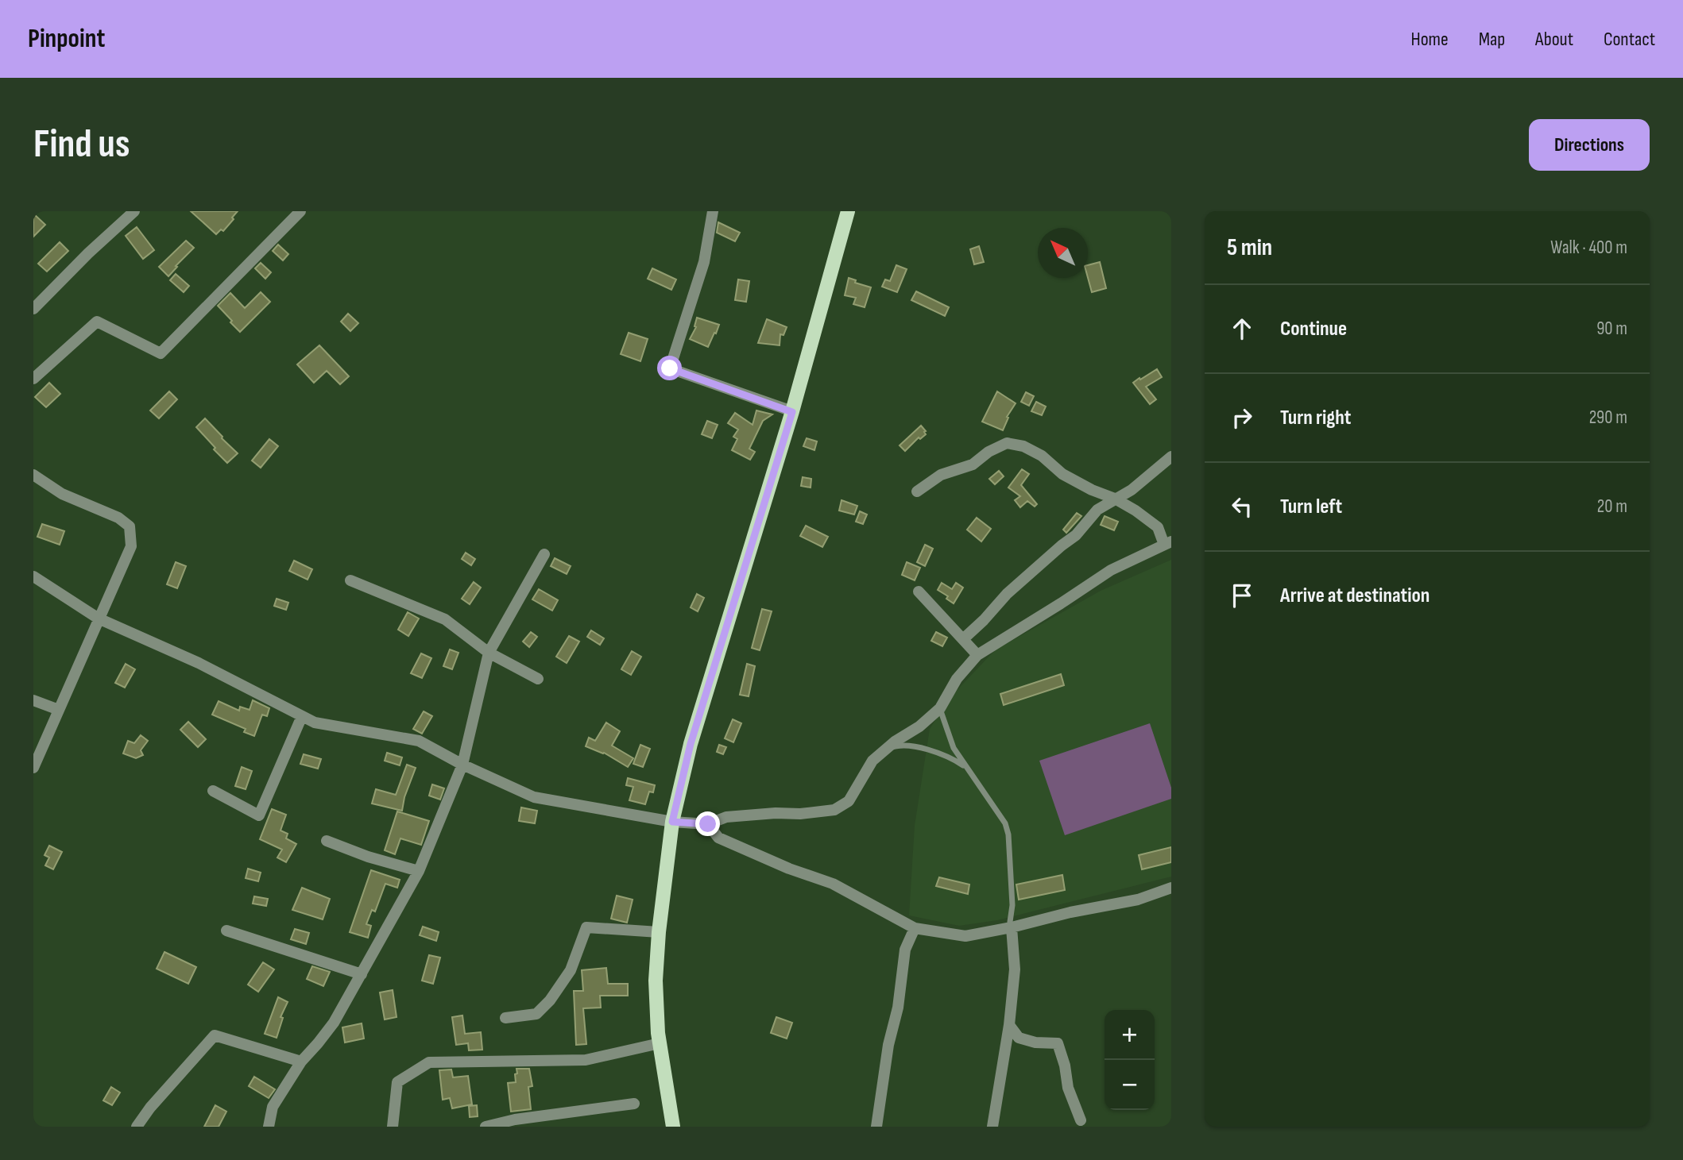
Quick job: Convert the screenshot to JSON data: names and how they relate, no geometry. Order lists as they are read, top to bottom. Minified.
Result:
{"north":"top left","page":{"header":"Pinpoint","nav":["Home","Map","About","Contact"],"buttons":"Directions","title":"Find us","heading":["5 min","Walk · 400 m"],"list":[["Continue","90 m"],["Turn right","290 m"],["Turn left","20 m"],"Arrive at destination"],"map_buttons":["+","−"]}}
